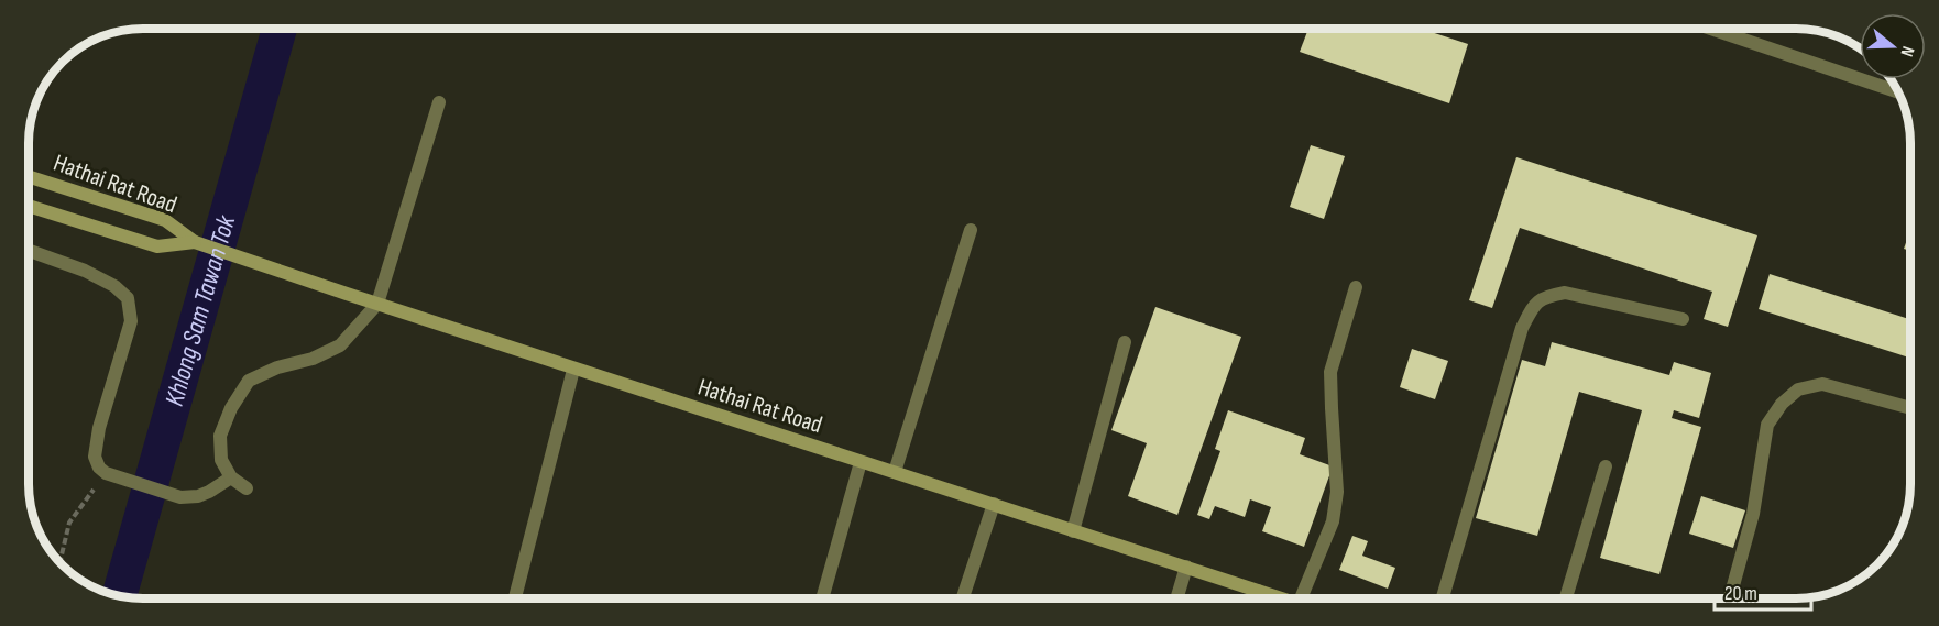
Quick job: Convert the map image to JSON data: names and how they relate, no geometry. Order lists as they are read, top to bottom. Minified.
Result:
{"streets":{"main road":["Hathai Rat Road"]},"water":["Khlong Sam Tawan Tok"],"scale_bar":"20 m","north":"right"}
